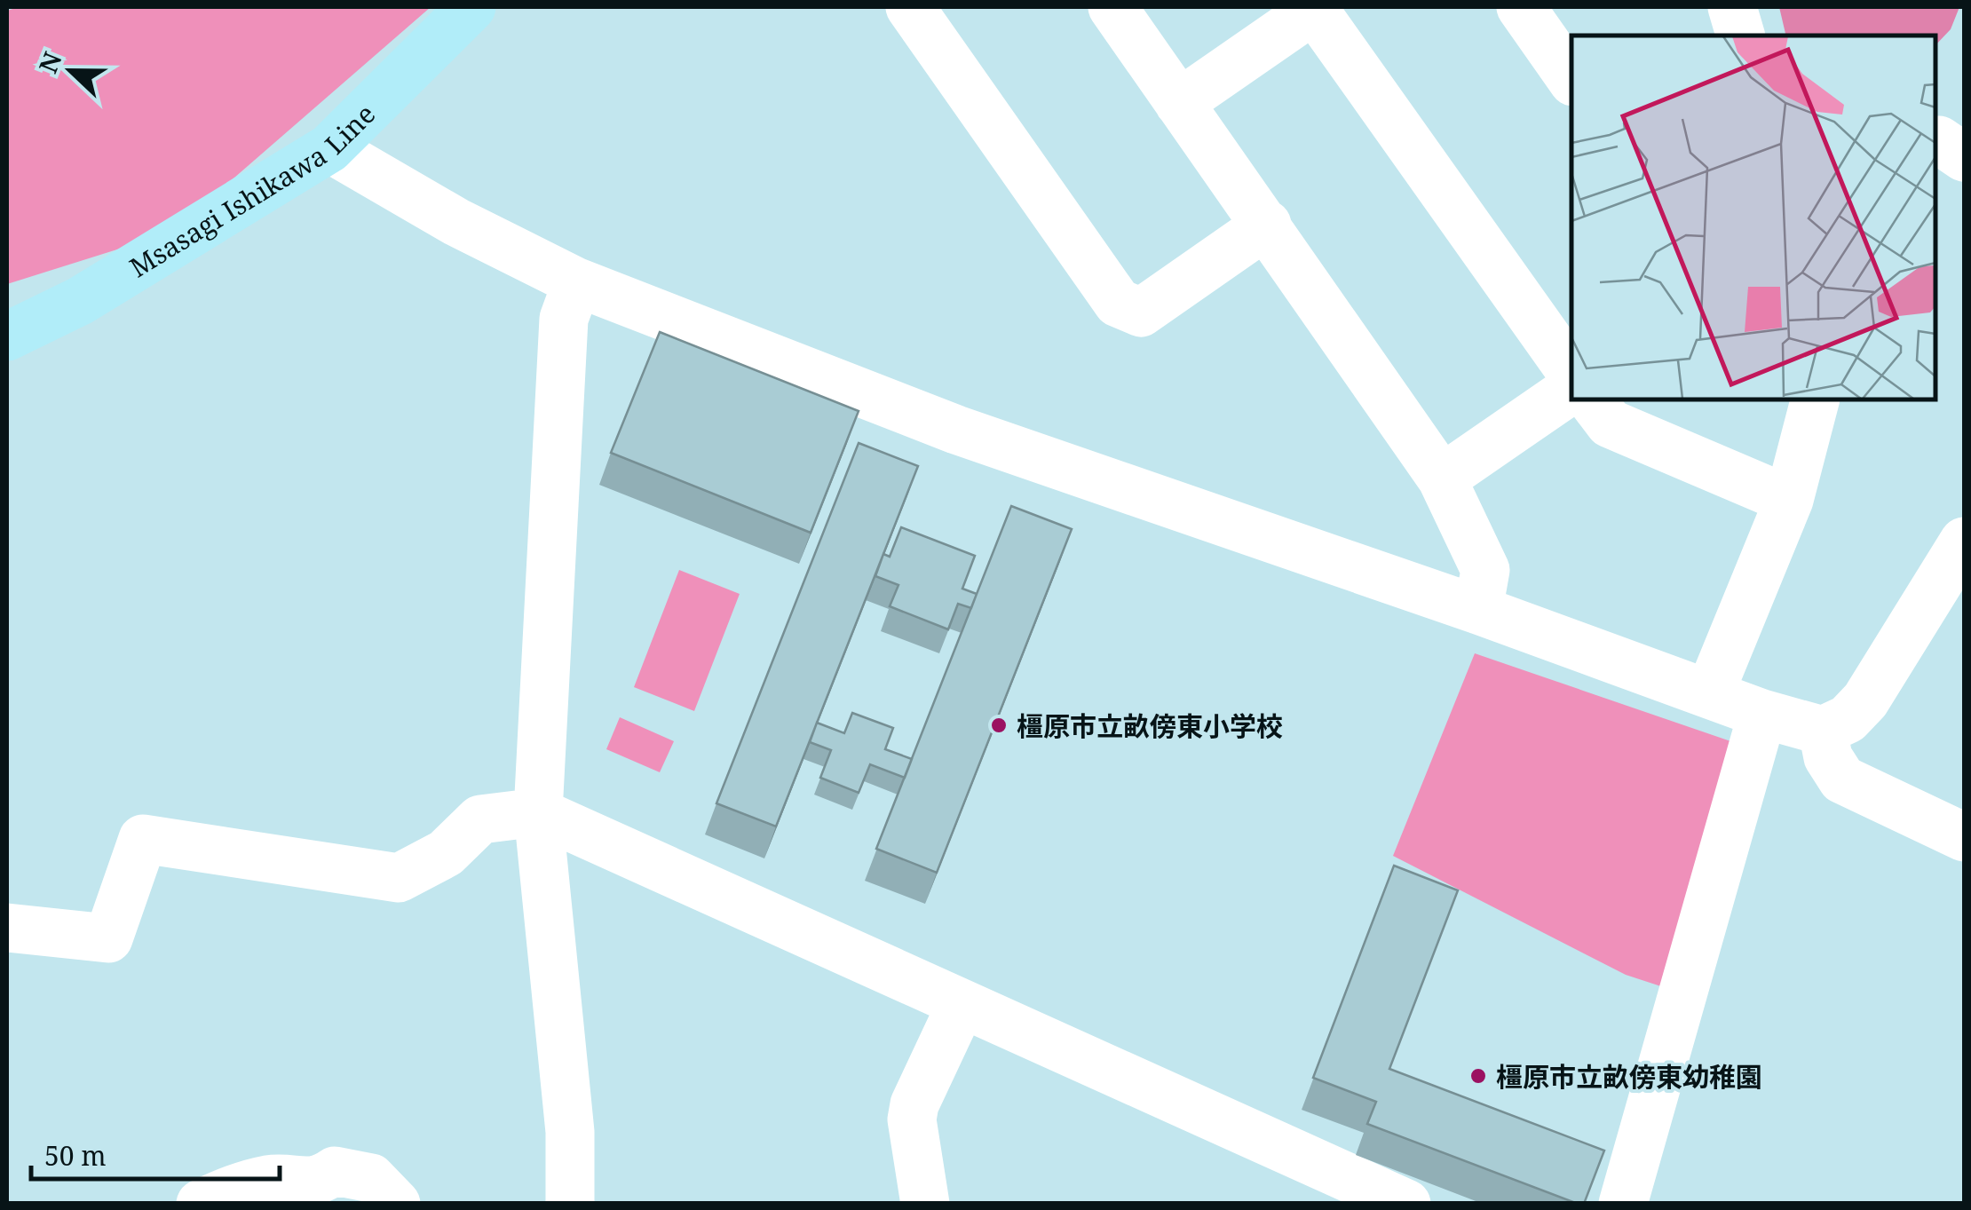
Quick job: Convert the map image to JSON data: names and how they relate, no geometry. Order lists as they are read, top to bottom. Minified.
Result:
{"streets":{"main road":["Msasagi Ishikawa Line"]},"places":["橿原市立畝傍東小学校","橿原市立畝傍東幼稚園"],"scale_bar":"50 m","north":"left"}
